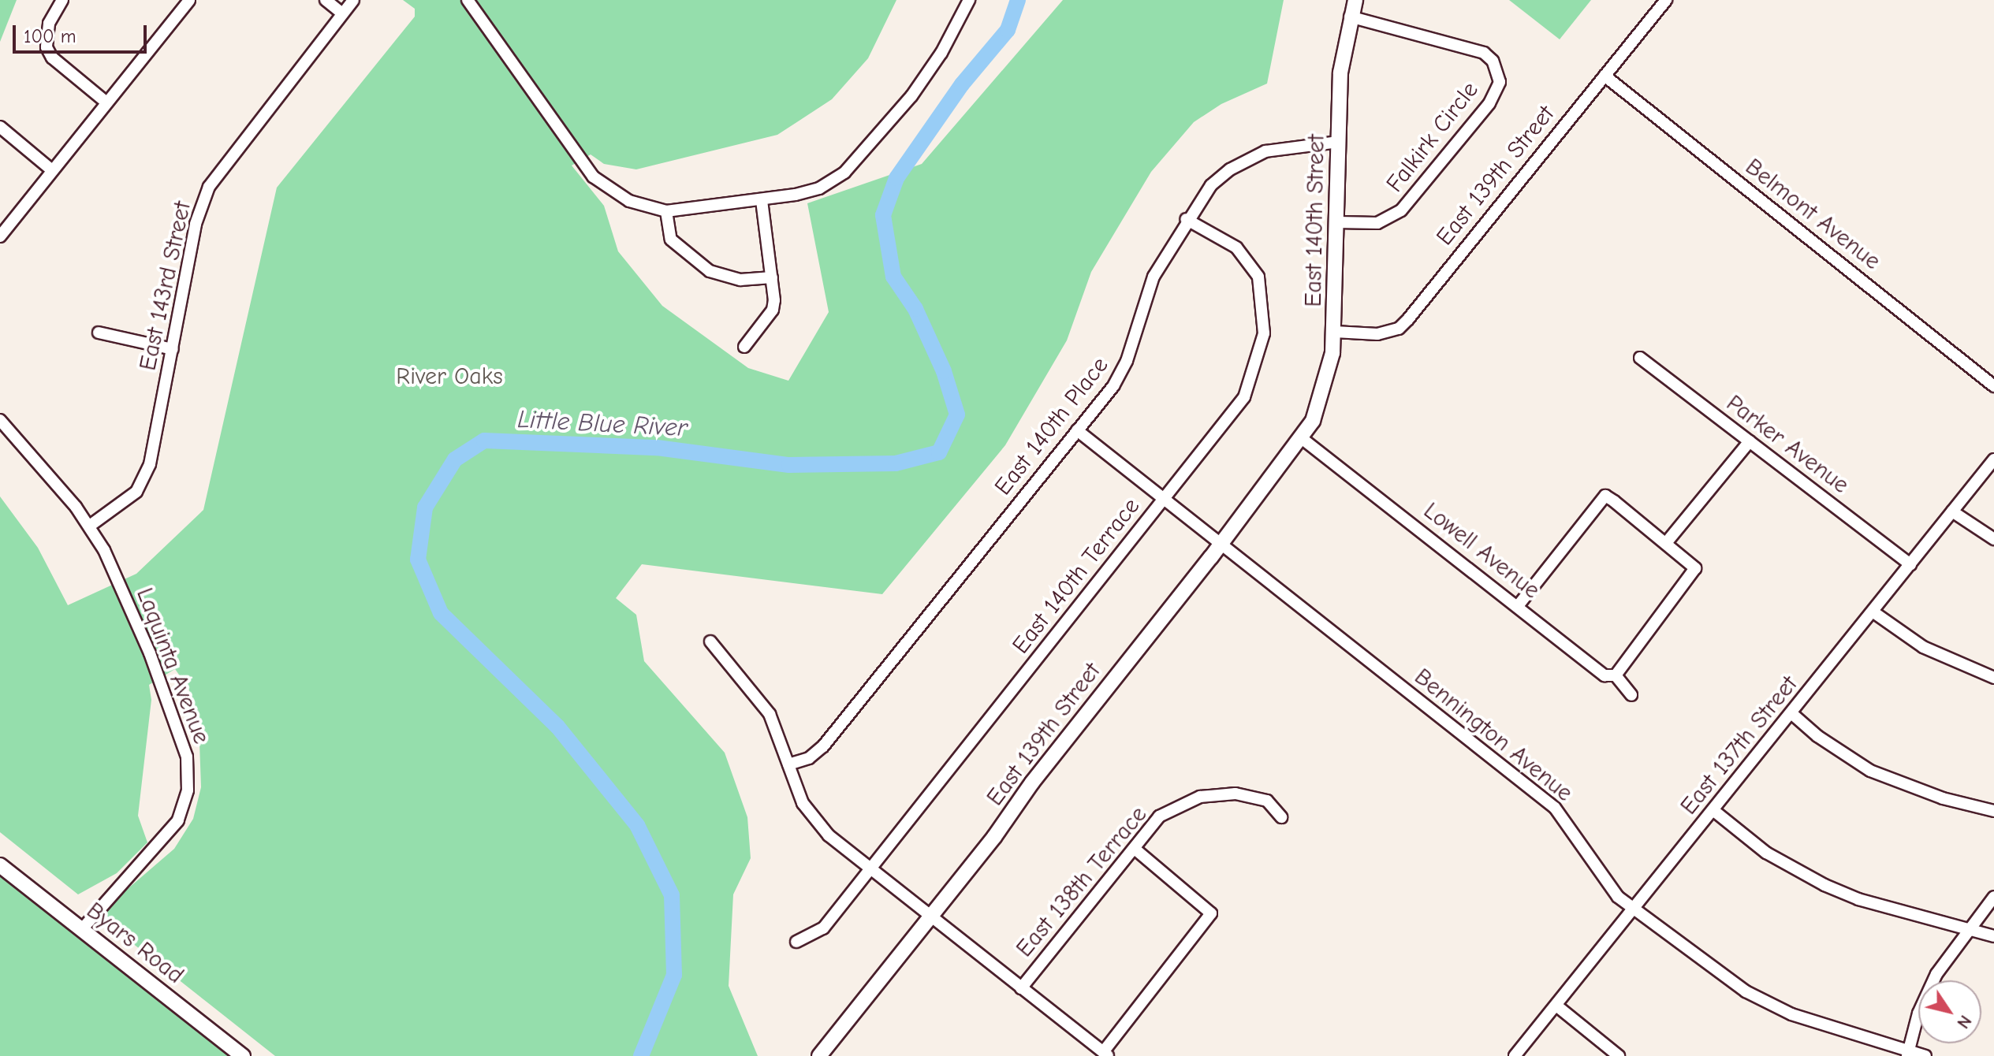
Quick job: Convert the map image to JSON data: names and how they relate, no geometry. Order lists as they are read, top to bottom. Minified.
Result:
{"streets":{"street":["Falkirk Circle","East 139th Street","Belmont Avenue","East 140th Street","East 143rd Street","East 140th Place","Parker Avenue","Lowell Avenue","East 140th Terrace","Laquinta Avenue","Bennington Avenue","East 137th Street","East 138th Terrace","Byars Road"]},"crossings":[["Falkirk Circle","East 140th Street"],["East 139th Street","Belmont Avenue"],["East 139th Street","East 140th Street"],["East 139th Street","Lowell Avenue"],["East 139th Street","Bennington Avenue"],["East 140th Street","East 140th Place"],["East 140th Street","Lowell Avenue"],["East 143rd Street","Laquinta Avenue"],["East 140th Place","East 140th Terrace"],["East 140th Place","Bennington Avenue"],["Parker Avenue","East 137th Street"],["East 140th Terrace","Bennington Avenue"],["Laquinta Avenue","Byars Road"],["Bennington Avenue","East 137th Street"]],"water":["Little Blue River"],"parks":["River Oaks"],"scale_bar":"100 m","north":"bottom right"}
